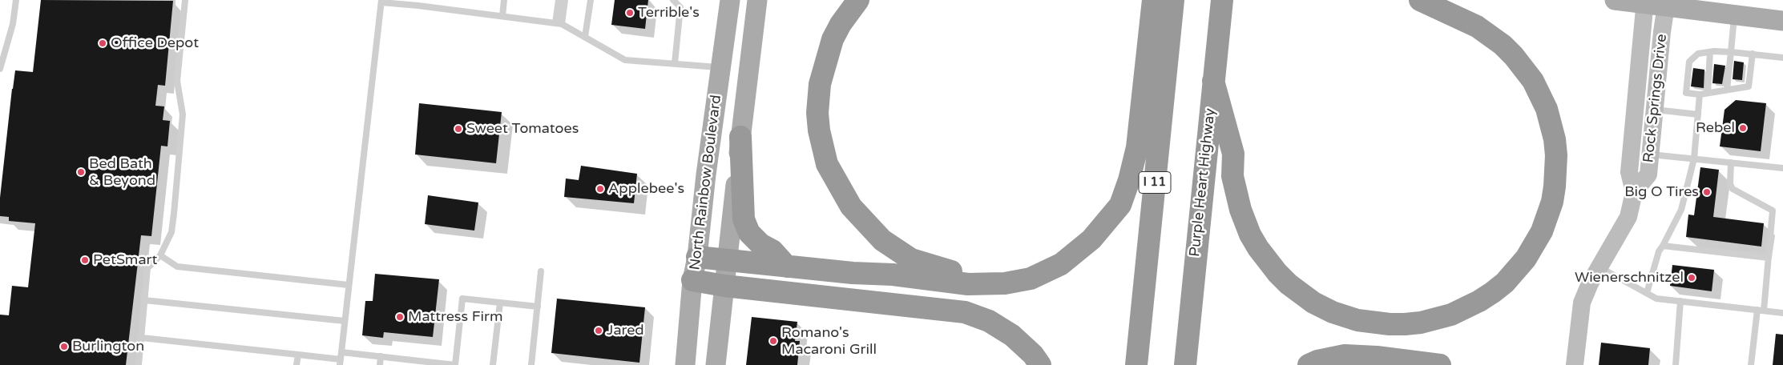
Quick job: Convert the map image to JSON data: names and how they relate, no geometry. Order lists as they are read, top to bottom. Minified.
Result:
{"streets":{"highway":["I 11","Purple Heart Highway"],"main road":["Rock Springs Drive","North Rainbow Boulevard"]},"places":["Terrible's","Office Depot","Rebel","Sweet Tomatoes","Bed Bath & Beyond","Applebee's","Big O Tires","PetSmart","Wienerschnitzel","Mattress Firm","Jared","Romano's Macaroni Grill","Burlington"]}
